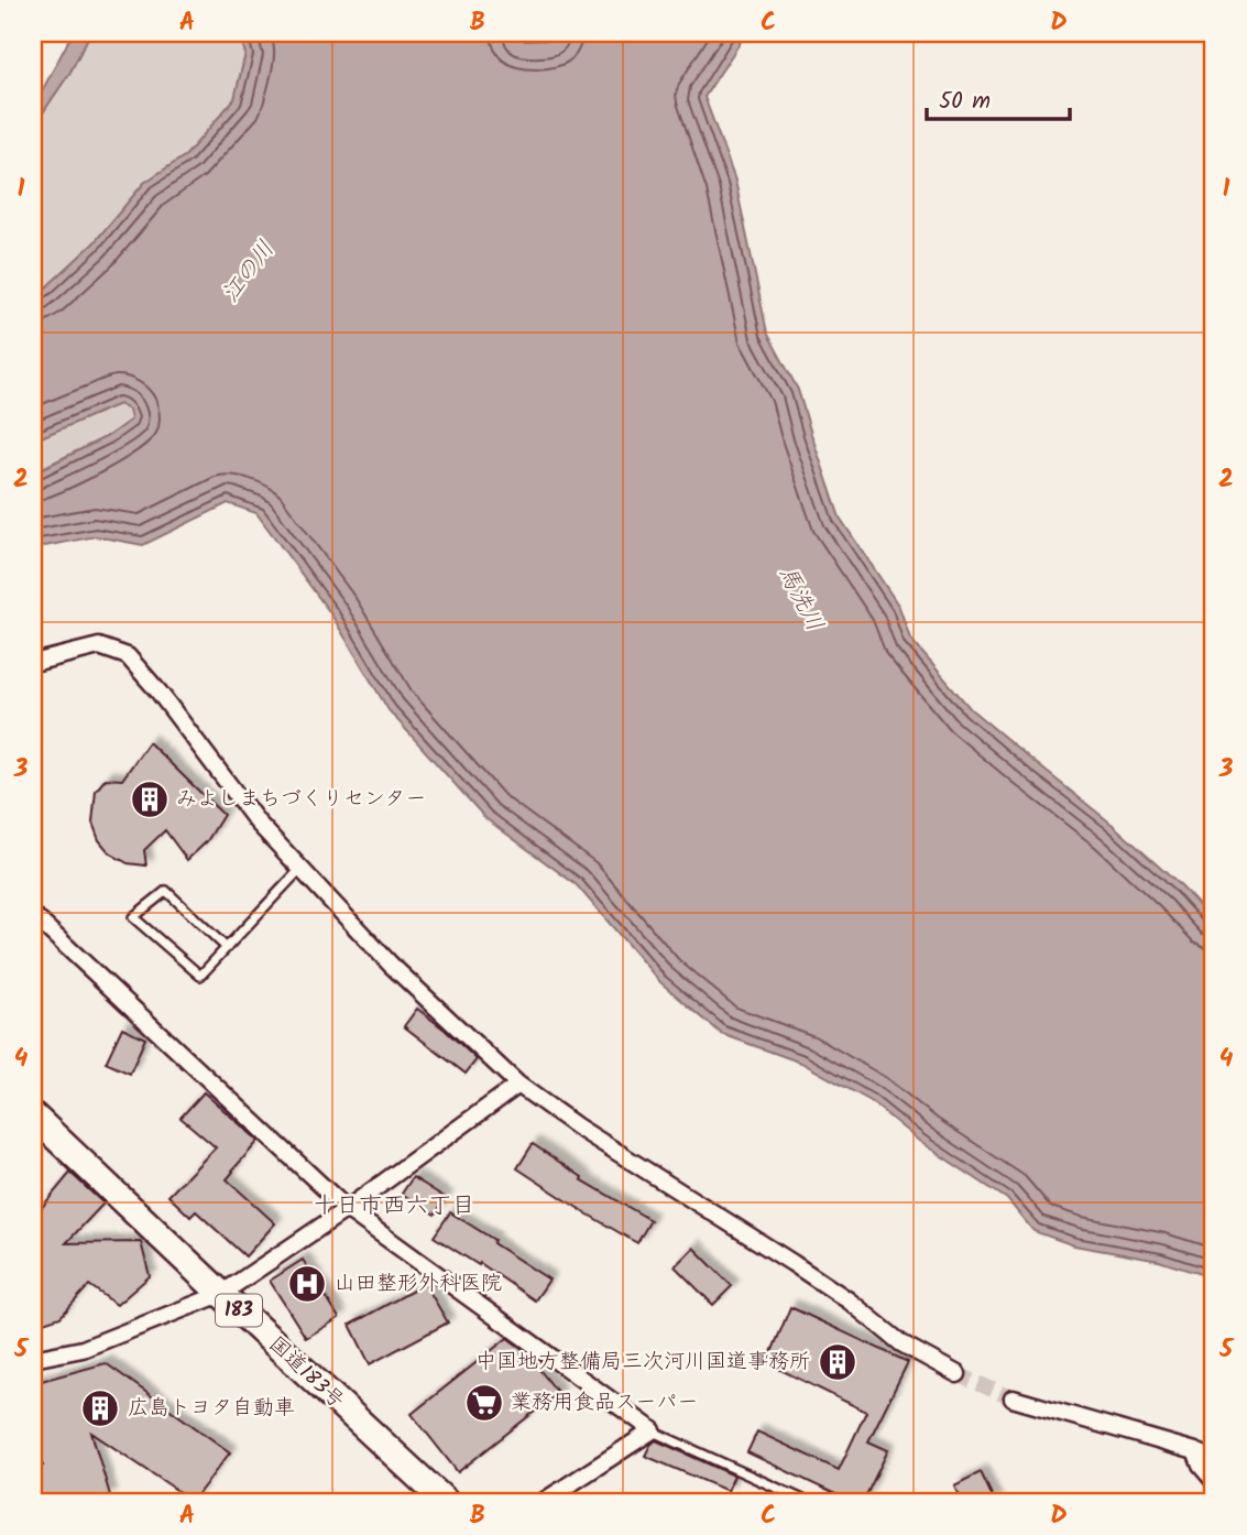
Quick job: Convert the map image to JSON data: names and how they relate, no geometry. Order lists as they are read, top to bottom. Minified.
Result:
{"streets":{"highway":["183","国道183号"]},"districts":["十日市西六丁目"],"water":["江の川","馬洗川"],"places":{"building":["みよしまちづくりセンター","中国地方整備局三次河川国道事務所","広島トヨタ自動車"],"hospital":["山田整形外科医院"],"supermarket":["業務用食品スーパー"]},"scale_bar":"50 m","grid":{"columns":["A","B","C","D"],"rows":["1","2","3","4","5"]}}
